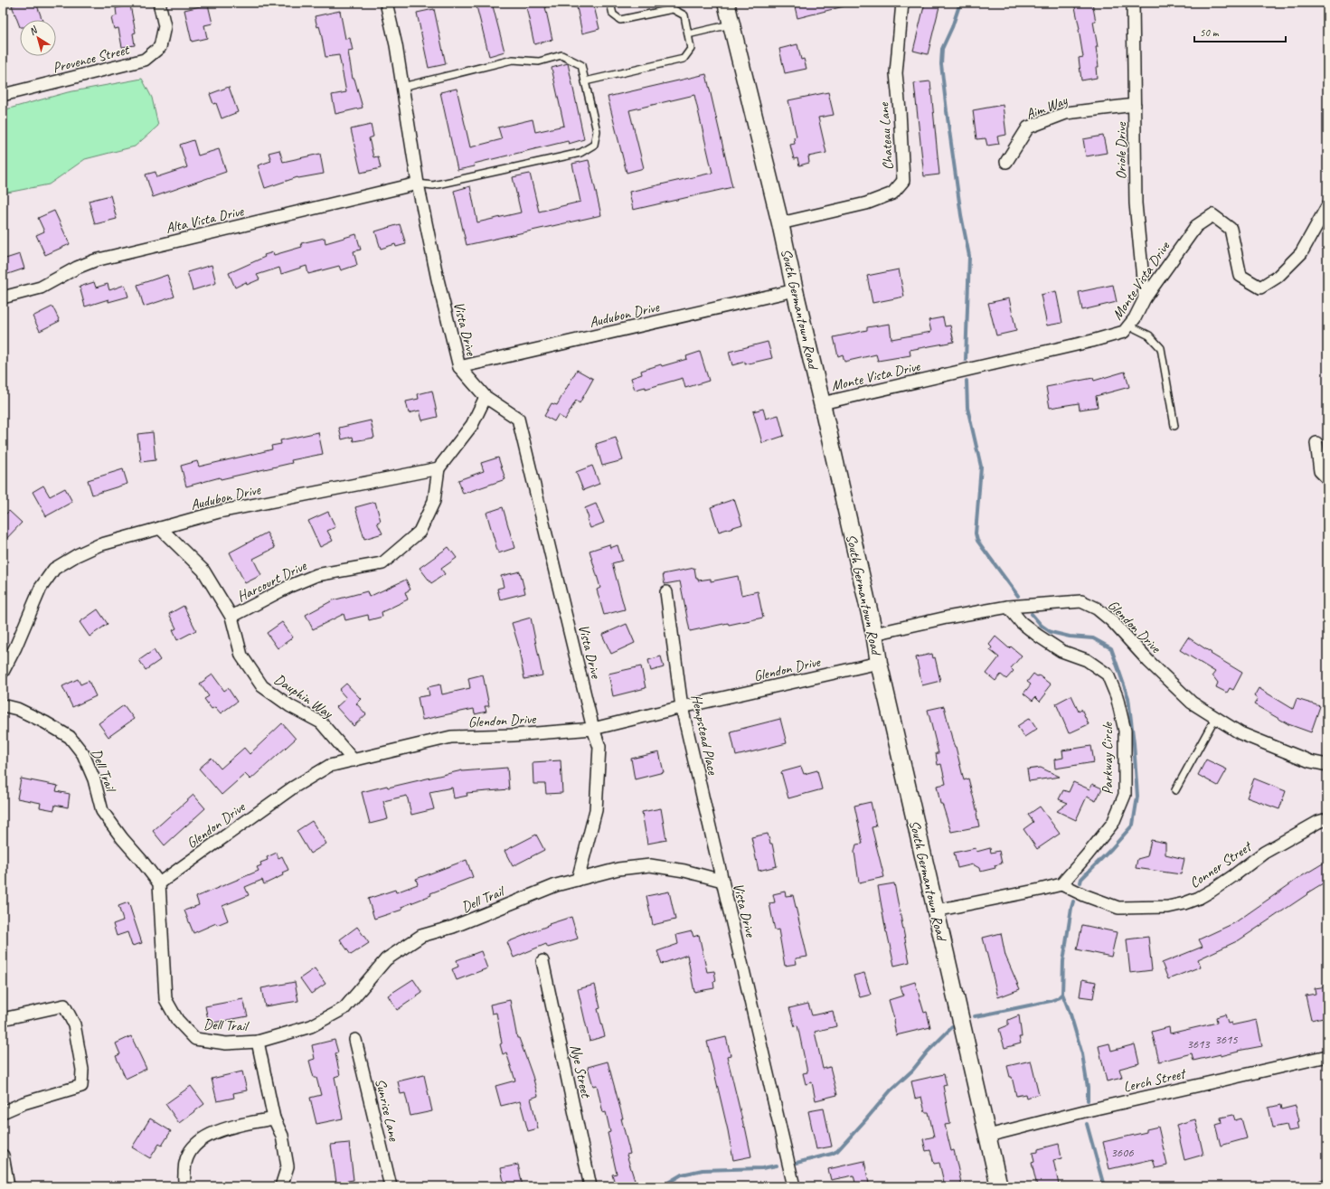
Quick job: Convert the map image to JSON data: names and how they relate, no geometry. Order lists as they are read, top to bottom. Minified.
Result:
{"streets":{"main road":["South Germantown Road"],"street":["Provence Street","Aim Way","Chateau Lane","Oriole Drive","Alta Vista Drive","Monte Vista Drive","Audubon Drive","Vista Drive","Harcourt Drive","Glendon Drive","Dauphin Way","Hempstead Place","Parkway Circle","Dell Trail","Conner Street","Nye Street","Lerch Street","Sunrise Lane"]},"crossings":[["Aim Way","Oriole Drive"],["Chateau Lane","South Germantown Road"],["Oriole Drive","Monte Vista Drive"],["Alta Vista Drive","Vista Drive"],["Monte Vista Drive","South Germantown Road"],["South Germantown Road","Audubon Drive"],["South Germantown Road","Glendon Drive"],["South Germantown Road","Lerch Street"],["Audubon Drive","Vista Drive"],["Audubon Drive","Harcourt Drive"],["Audubon Drive","Dauphin Way"],["Vista Drive","Glendon Drive"],["Vista Drive","Hempstead Place"],["Vista Drive","Dell Trail"],["Harcourt Drive","Dauphin Way"],["Glendon Drive","Dauphin Way"],["Glendon Drive","Hempstead Place"],["Glendon Drive","Parkway Circle"],["Glendon Drive","Dell Trail"],["Parkway Circle","Conner Street"]],"house_numbers":["3615","3613","3606"],"scale_bar":"50 m","north":"top left"}
